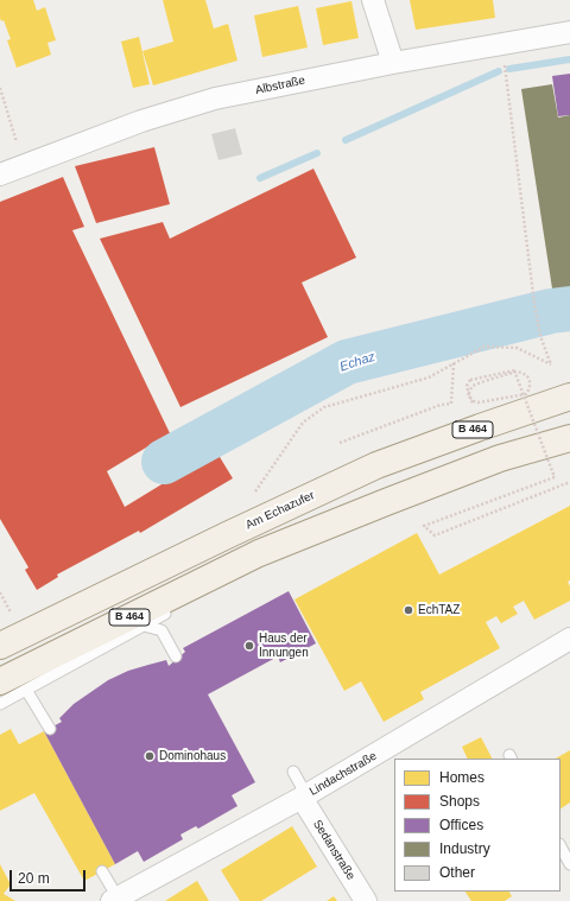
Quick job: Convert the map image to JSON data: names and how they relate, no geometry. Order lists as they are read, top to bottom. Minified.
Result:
{"streets":{"main road":["B 464","Am Echazufer"],"street":["Albstraße","Lindachstraße","Sedanstraße"]},"crossings":[["Lindachstraße","Sedanstraße"]],"water":["Echaz"],"places":["EchTAZ","Haus der Innungen","Dominohaus"],"legend":["Homes","Shops","Offices","Industry","Other"],"scale_bar":"20 m"}
